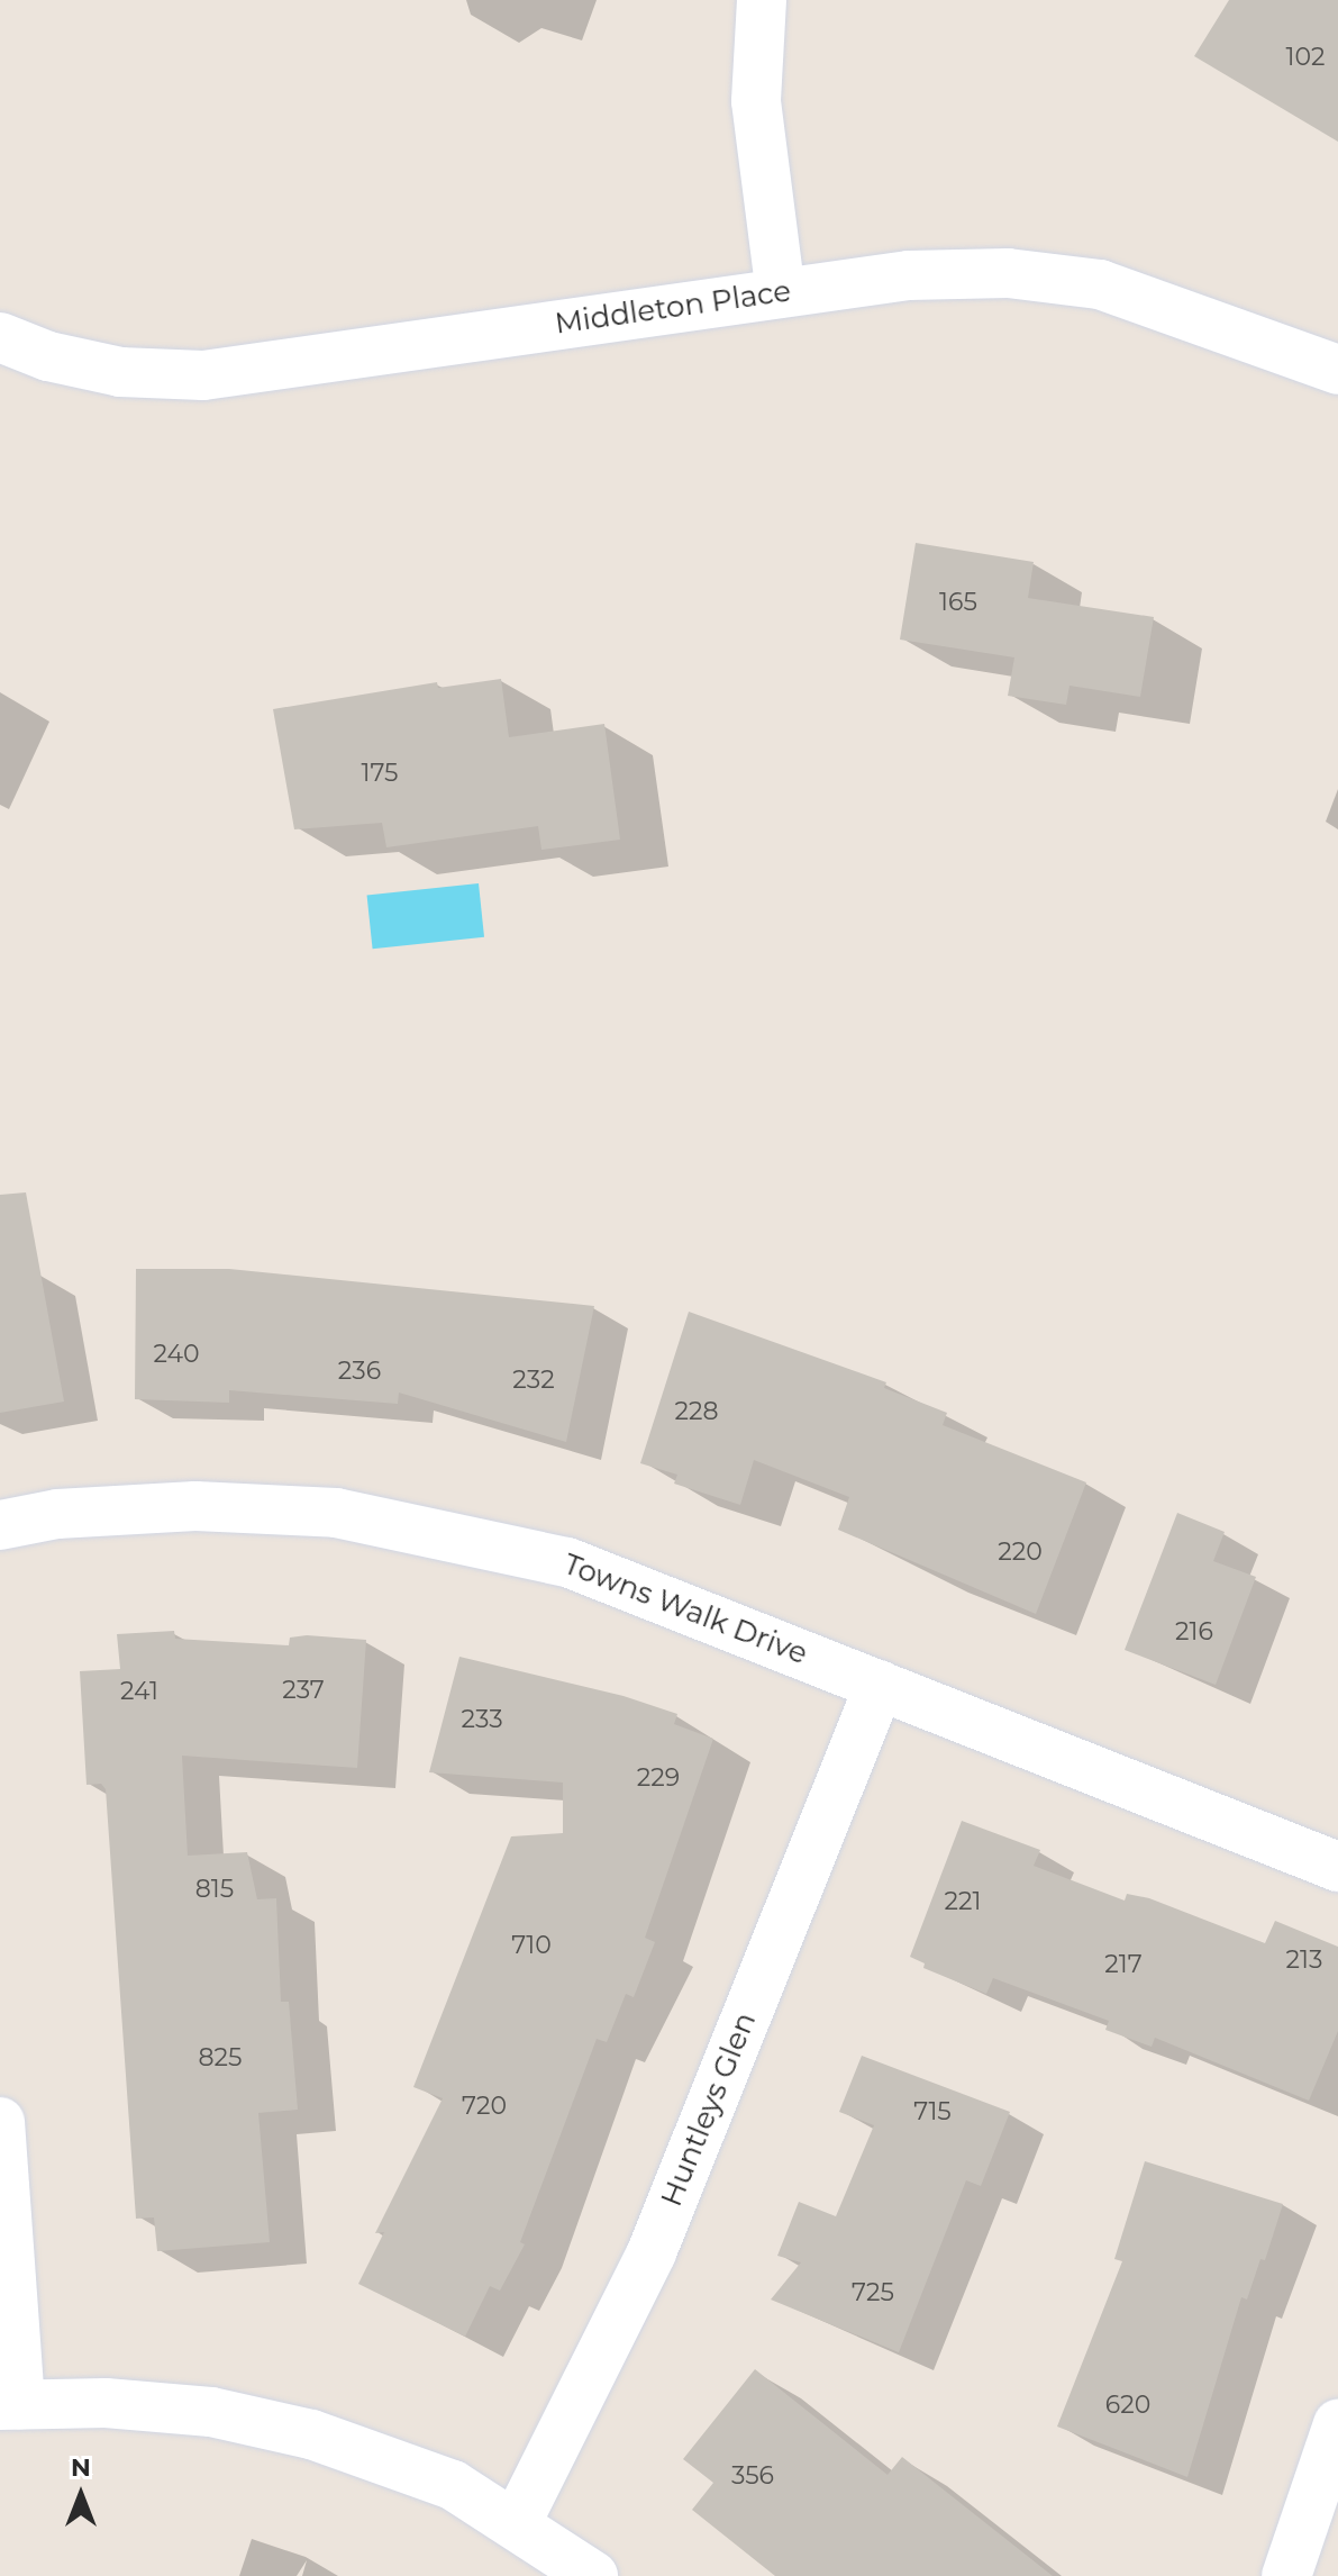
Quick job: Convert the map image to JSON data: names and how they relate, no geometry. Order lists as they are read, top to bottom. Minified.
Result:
{"streets":{"street":["Middleton Place","Towns Walk Drive","Huntleys Glen"]},"crossings":[["Towns Walk Drive","Huntleys Glen"]],"house_numbers":["102","165","175","240","236","232","228","220","216","237","241","233","229","815","221","710","213","217","825","720","715","725","620","356"],"north":"top"}
